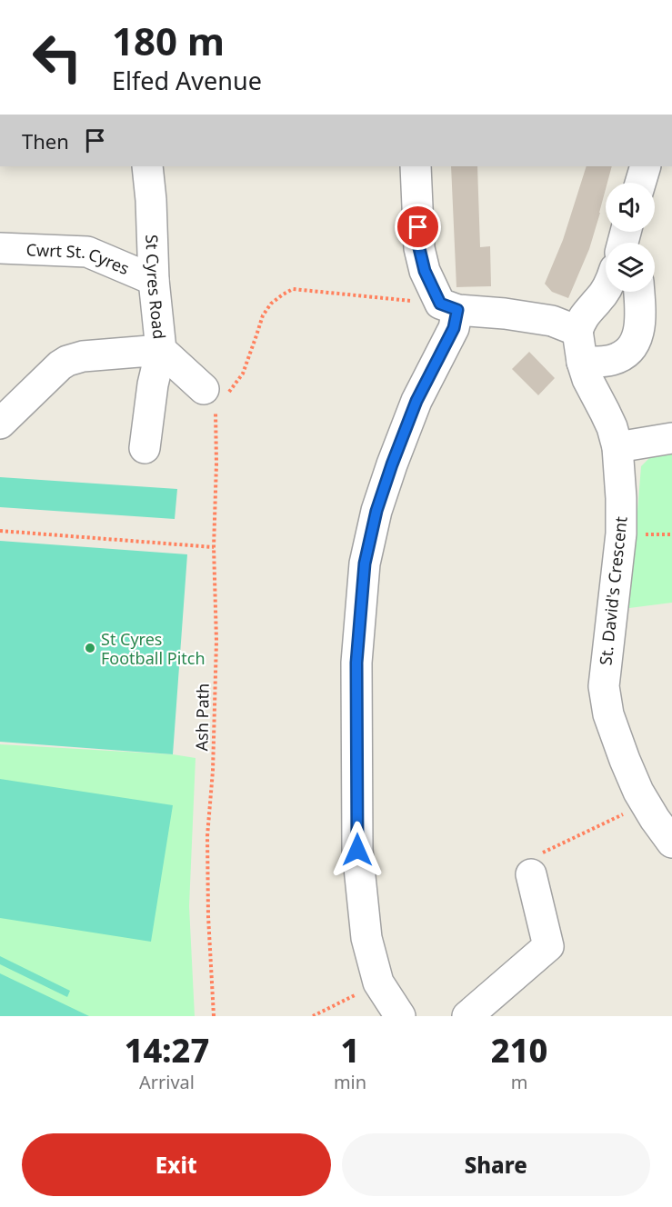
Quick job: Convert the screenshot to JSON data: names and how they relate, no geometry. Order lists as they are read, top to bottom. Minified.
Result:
{"streets":{"street":["Cwrt St. Cyres","St Cyres Road","St. David's Crescent"],"path":["Ash Path"]},"crossings":[["Cwrt St. Cyres","St Cyres Road"],["St Cyres Road","Ash Path"]],"places":["St Cyres Football Pitch"],"page":{"turn":["180 m","Elfed Avenue"],"then":"Then","eta":["14:27","Arrival","1","min","210","m"],"buttons":["Exit","Share"]}}
